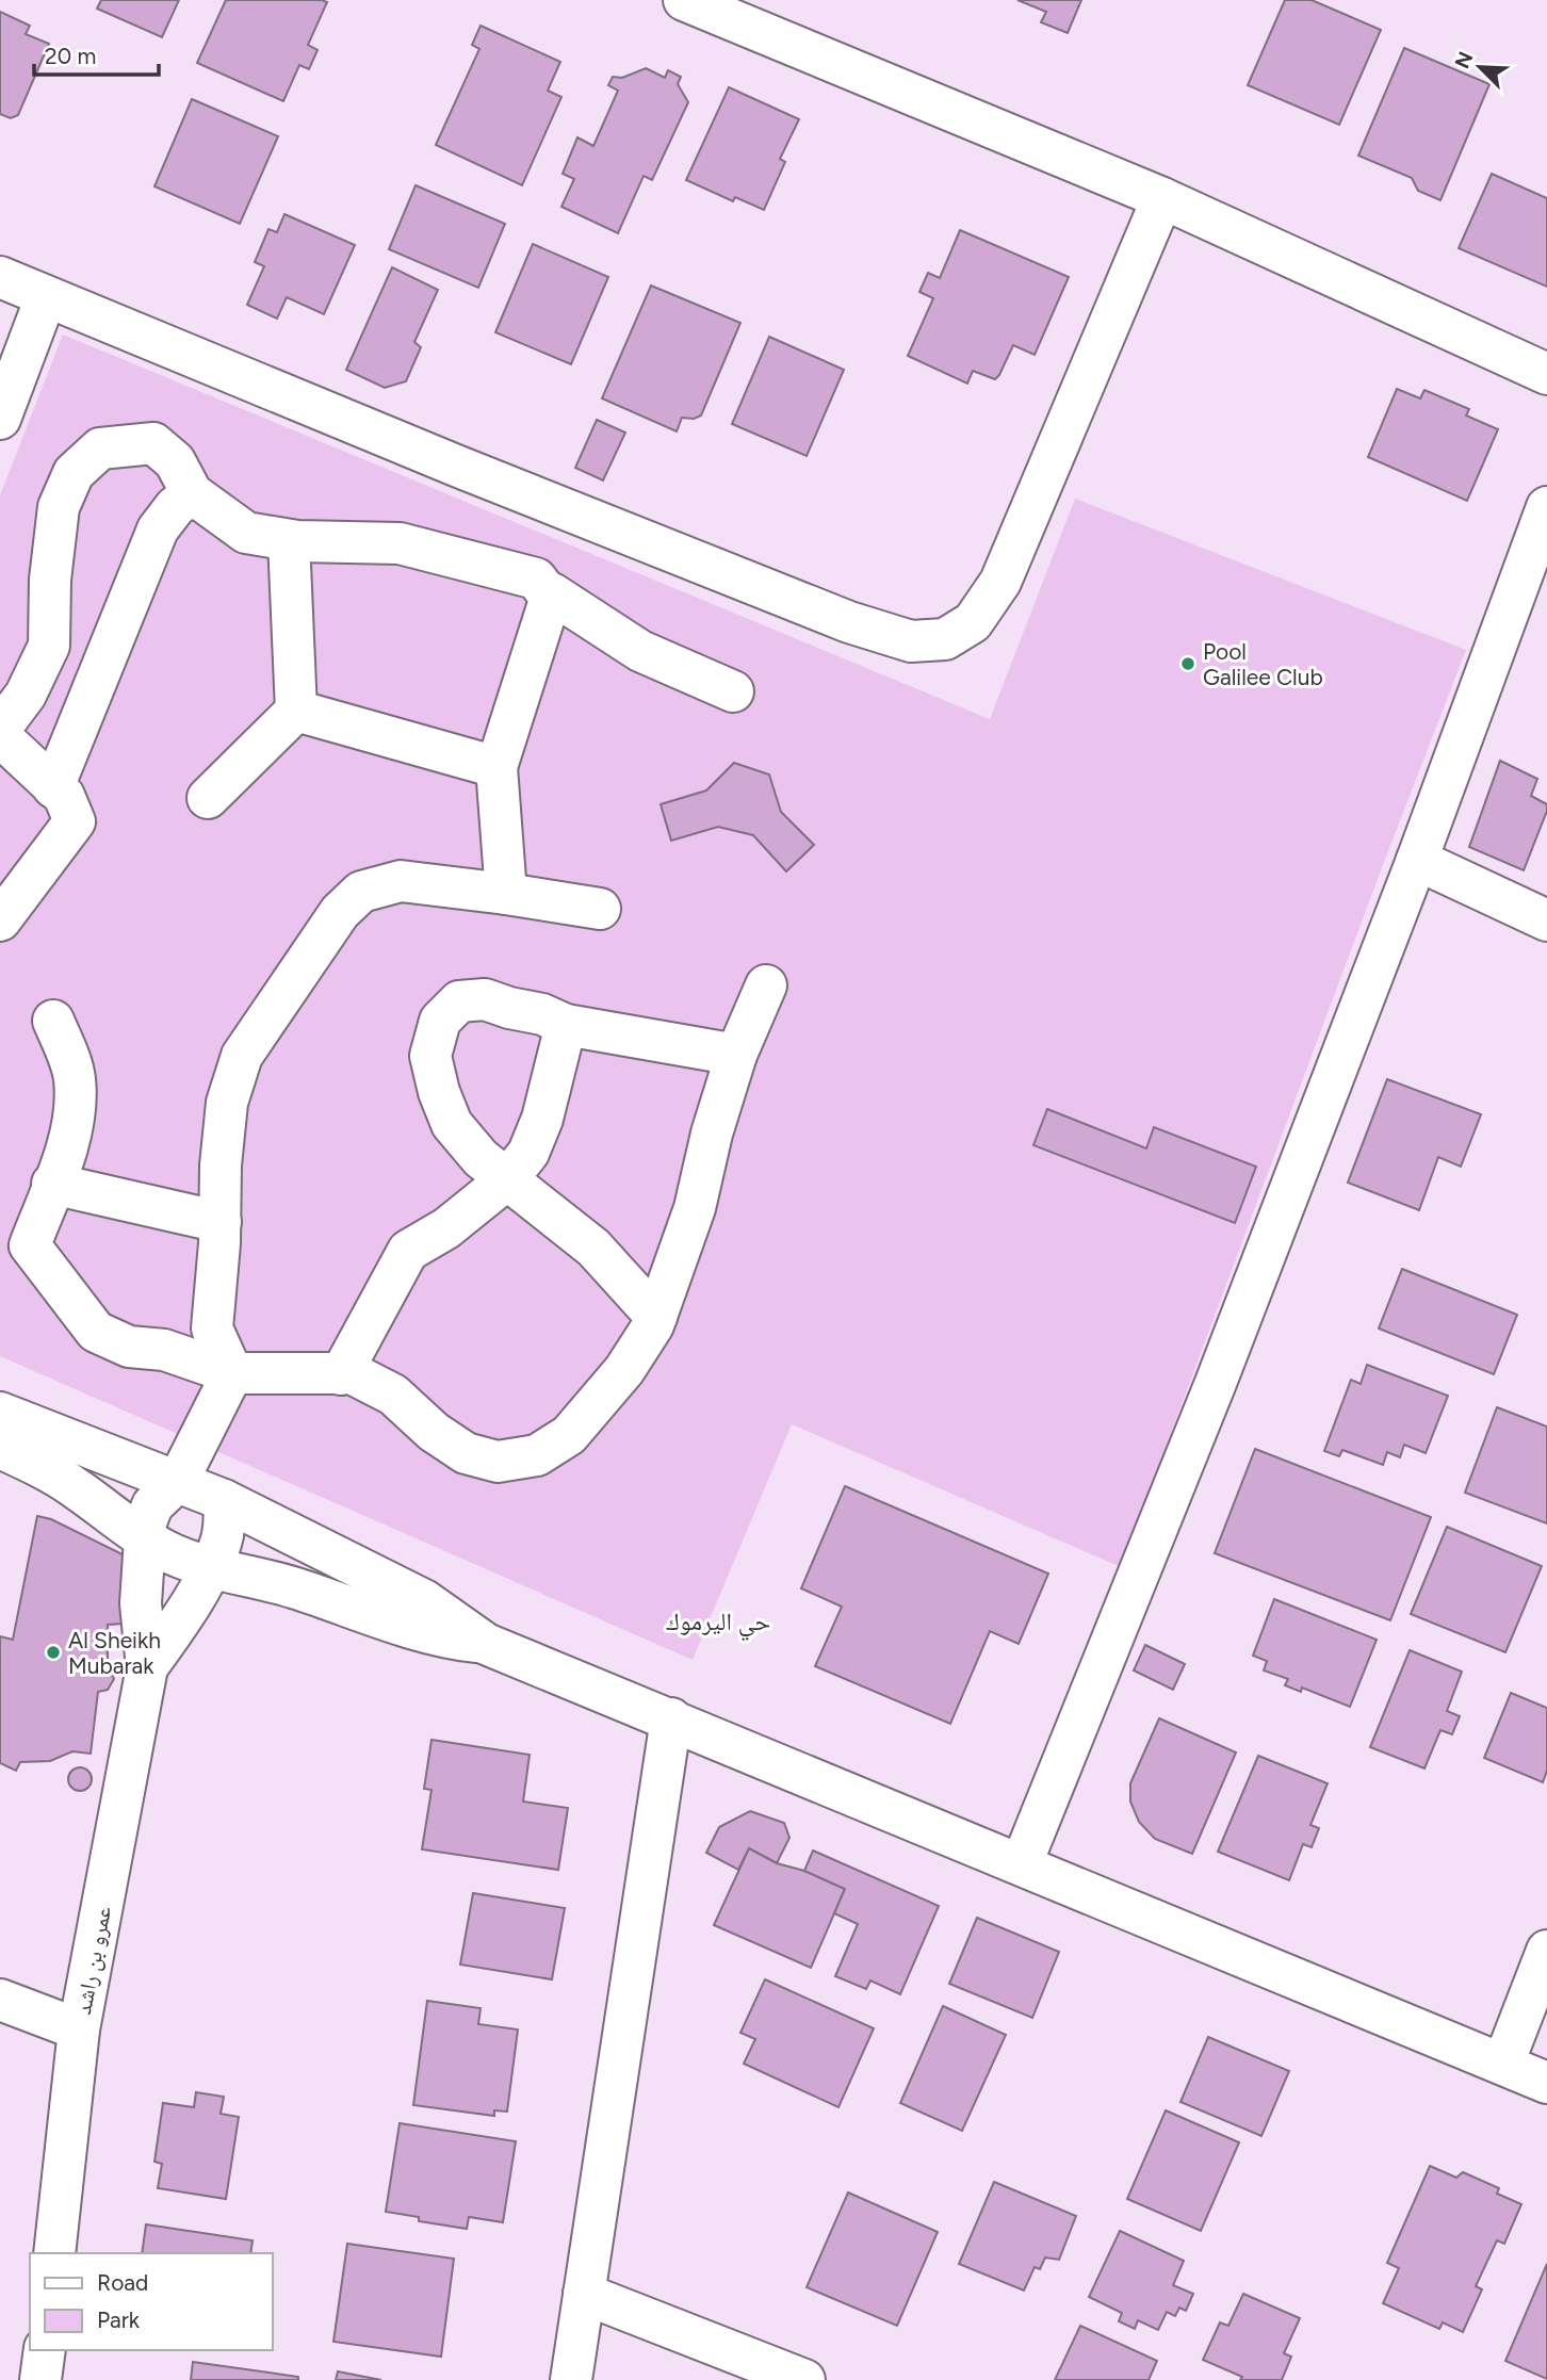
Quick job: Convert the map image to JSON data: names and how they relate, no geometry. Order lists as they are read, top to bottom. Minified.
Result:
{"streets":{"street":["عمرو بن راشد"]},"districts":["حي اليرموك"],"places":["Pool Galilee Club","Al Sheikh Mubarak"],"legend":["Road","Park"],"scale_bar":"20 m","north":"top left"}
